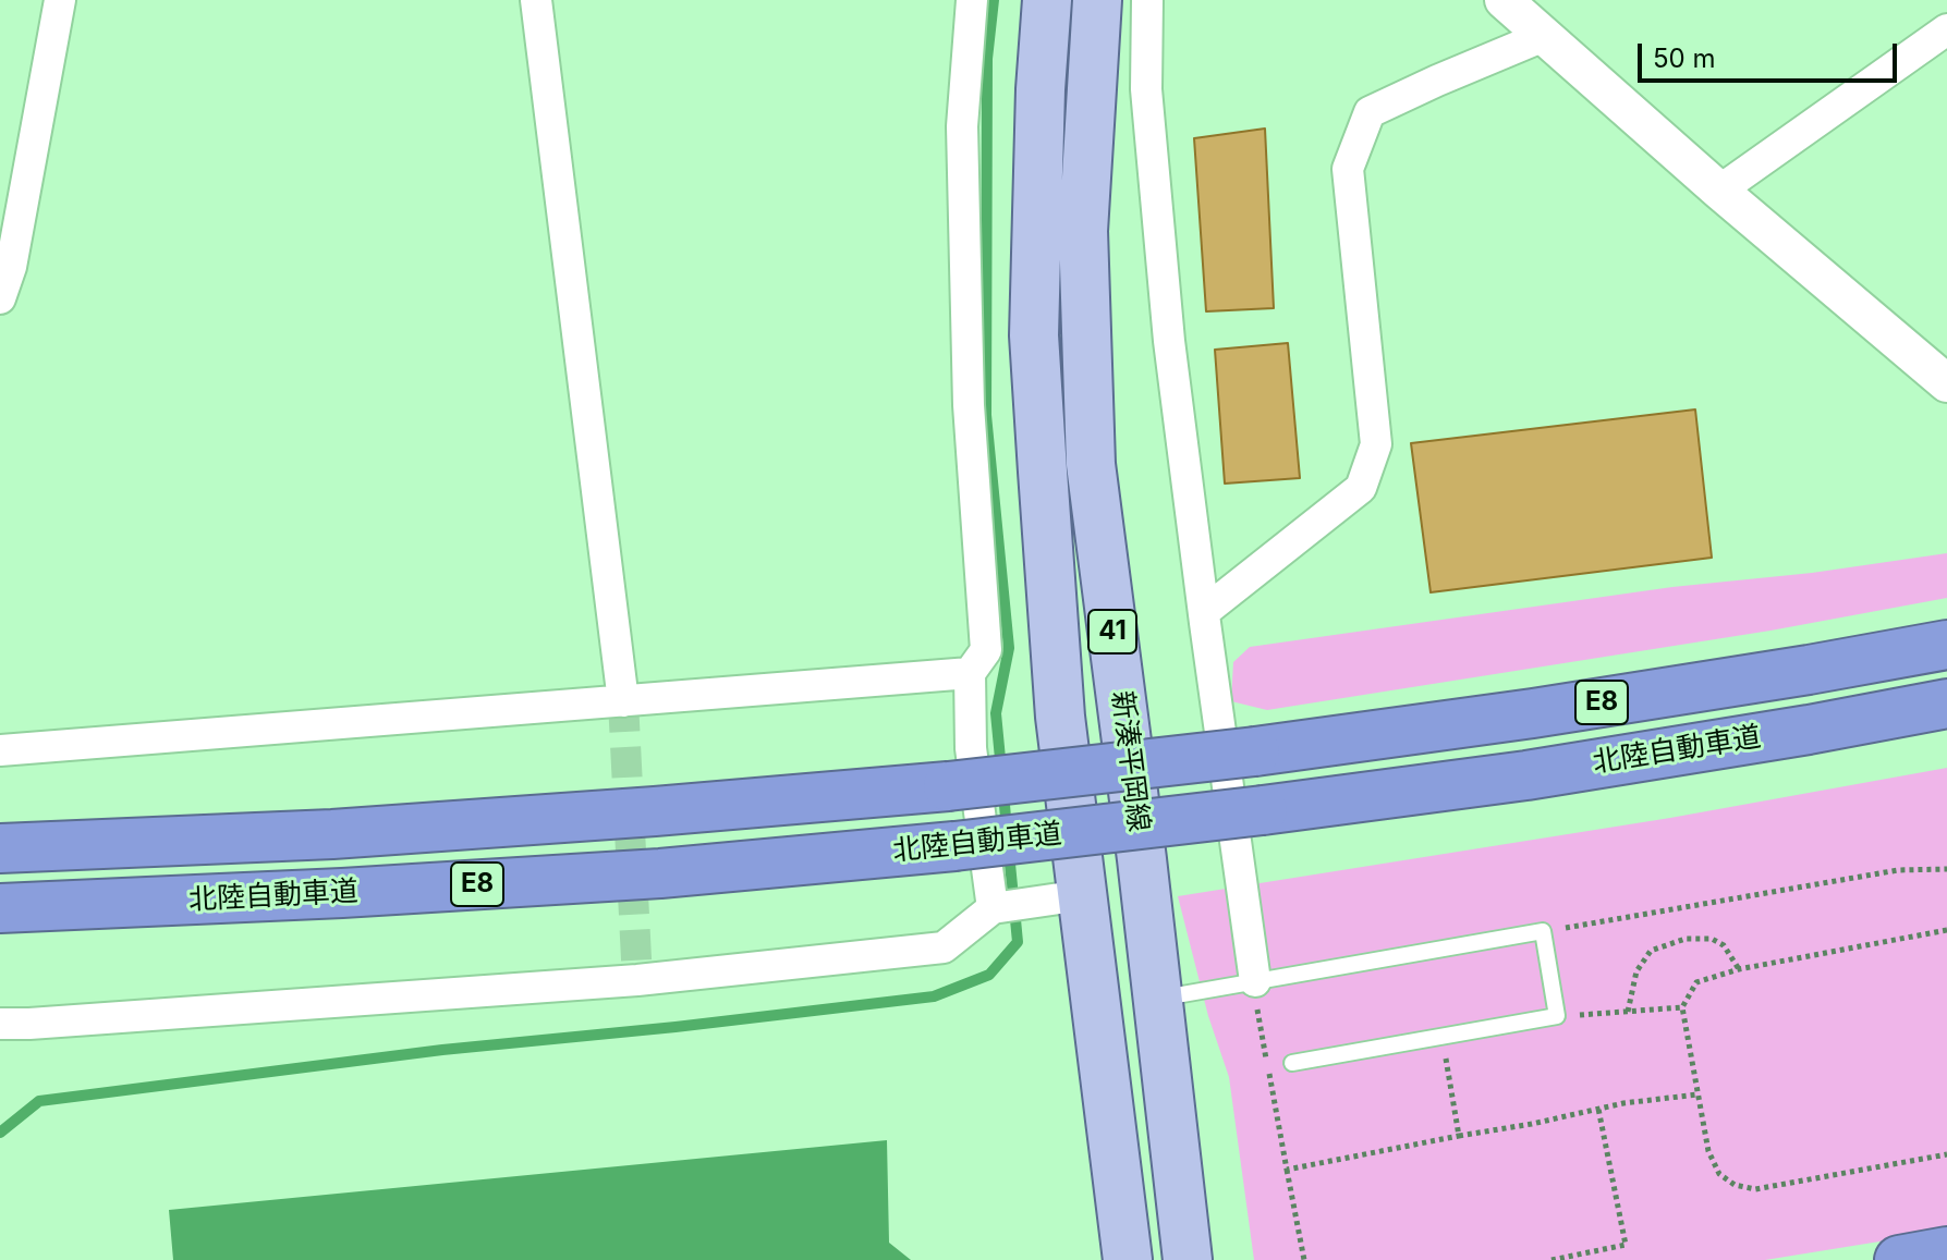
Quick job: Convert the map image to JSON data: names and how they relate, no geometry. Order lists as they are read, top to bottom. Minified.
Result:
{"streets":{"highway":["E8","北陸自動車道"],"main road":["41","新湊平岡線"]},"scale_bar":"50 m"}
